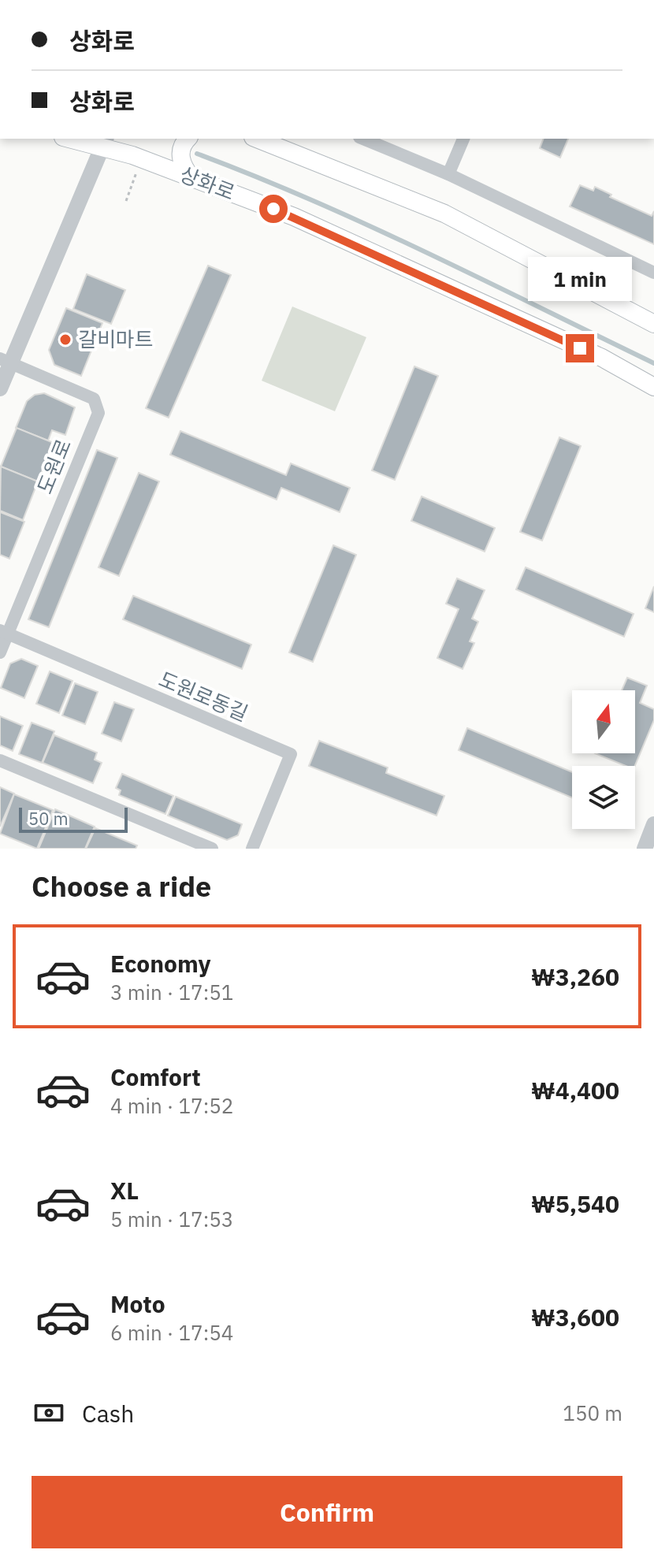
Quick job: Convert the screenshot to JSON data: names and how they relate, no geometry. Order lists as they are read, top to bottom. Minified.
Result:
{"streets":{"main road":["상화로"],"street":["도원로","도원로동길"]},"crossings":[["도원로","도원로동길"]],"places":["갈비마트"],"scale_bar":"50 m","north":"top","page":{"banner":["상화로","상화로"],"bubble":"1 min","scale":"50 m","heading":"Choose a ride","list":[{"name":"Economy","note":"3 min · 17:51","value":"₩3,260"},{"name":"Comfort","note":"4 min · 17:52","value":"₩4,400"},{"name":"XL","note":"5 min · 17:53","value":"₩5,540"},{"name":"Moto","note":"6 min · 17:54","value":"₩3,600"}],"pay":["Cash","150 m"],"buttons":"Confirm"}}
